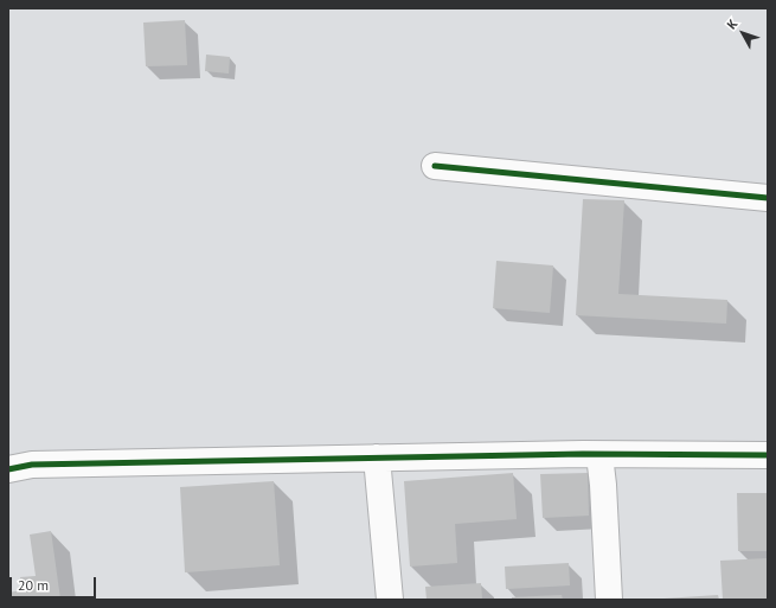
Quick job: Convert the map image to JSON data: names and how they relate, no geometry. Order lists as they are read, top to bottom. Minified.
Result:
{"scale_bar":"20 m","north":"top left"}
